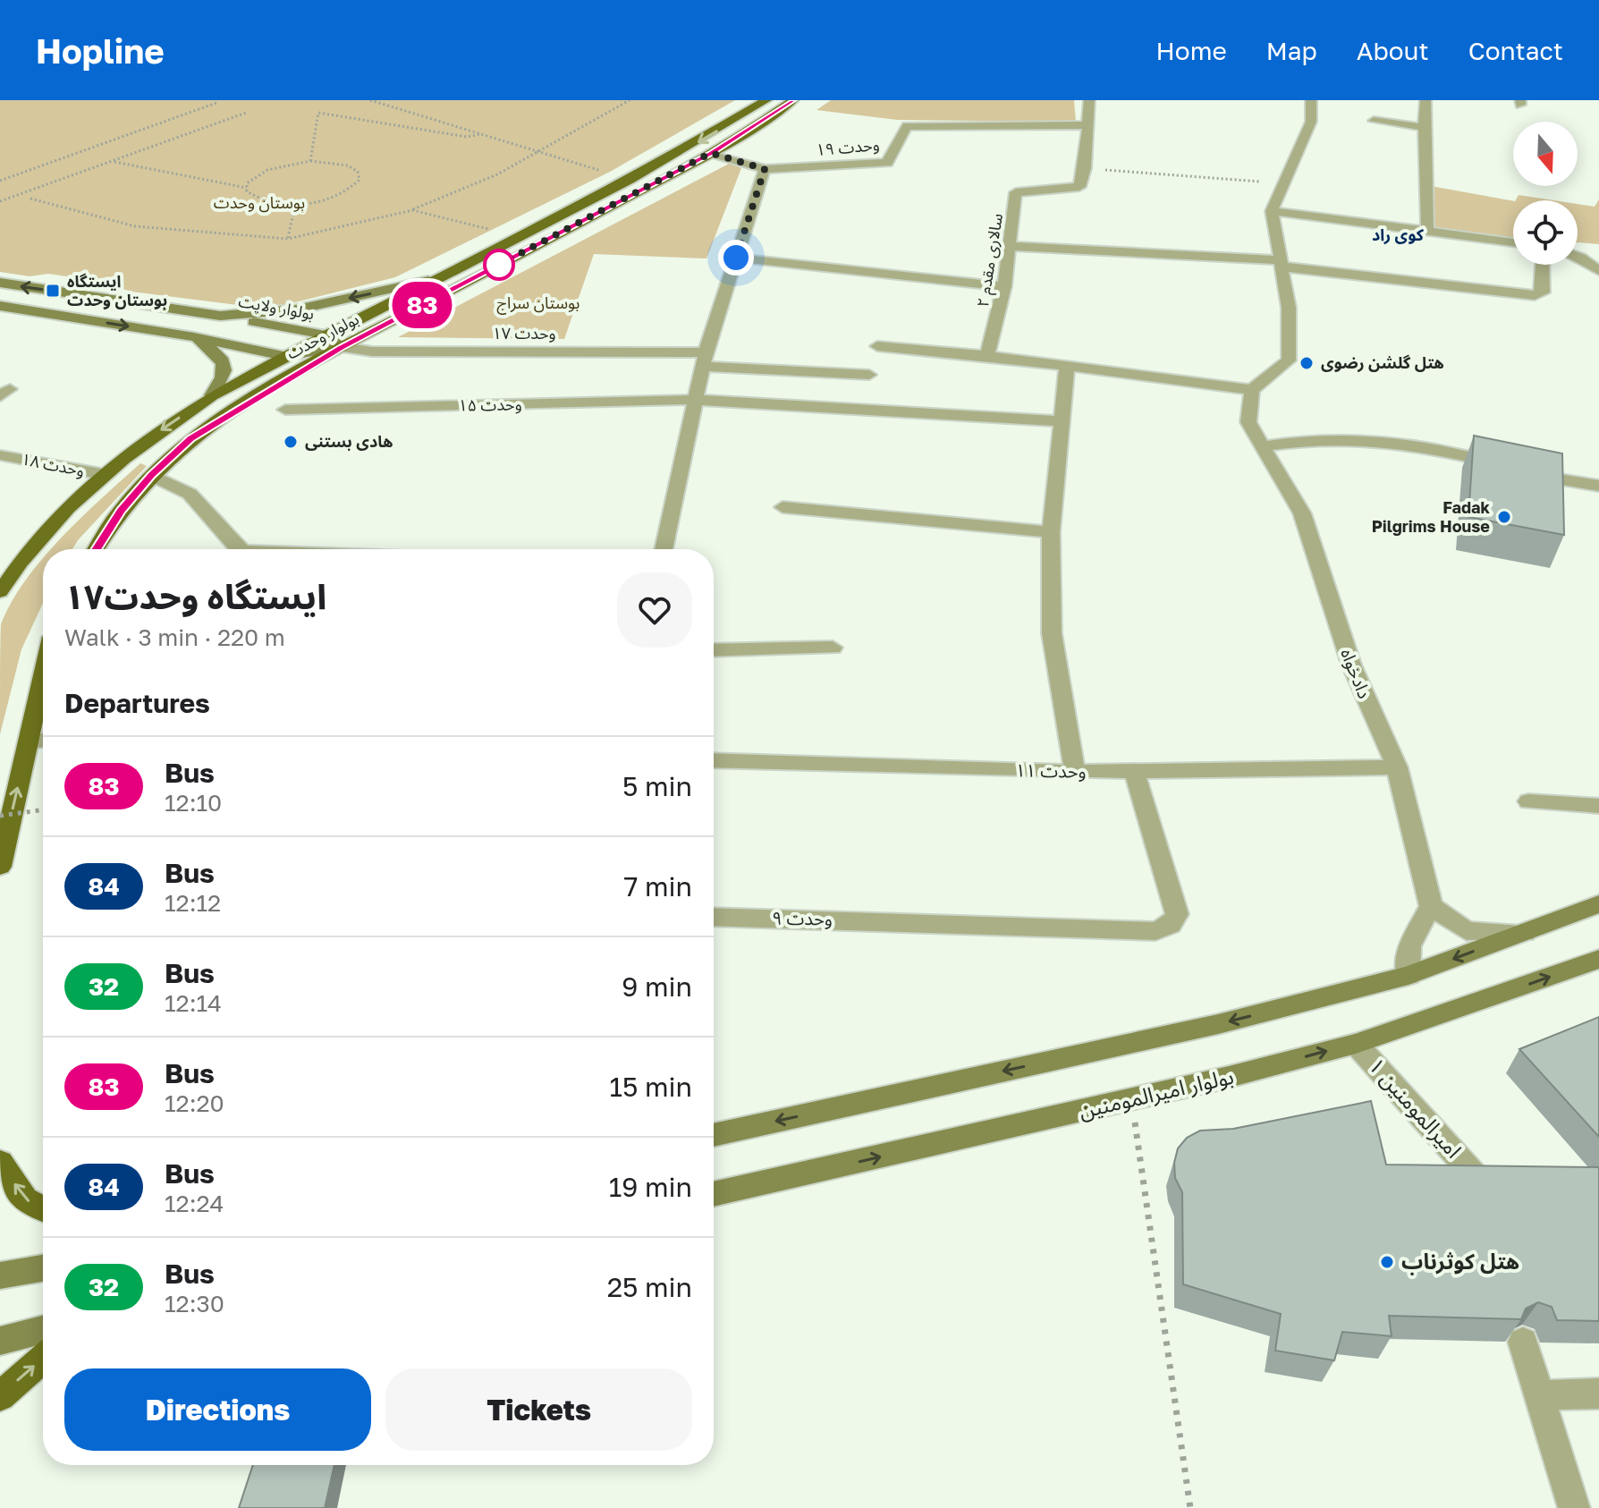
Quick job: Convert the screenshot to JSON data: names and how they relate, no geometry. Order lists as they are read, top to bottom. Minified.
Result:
{"streets":{"main road":["بولوار ولایت","بولوار وحدت","بولوار امیرالمومنین"],"street":["وحدت ۱۹","سالاری مقدم ۲","وحدت ۱۷","وحدت ۱۵","وحدت ۱۸","دادخواه","وحدت ۱۱","وحدت ۹","امیرالمومنین ۱"]},"crossings":[["بولوار ولایت","وحدت ۱۷"],["بولوار ولایت","بولوار وحدت"],["وحدت ۱۷","بولوار وحدت"],["بولوار وحدت","وحدت ۱۸"],["دادخواه","وحدت ۱۱"],["وحدت ۱۱","وحدت ۹"],["بولوار امیرالمومنین","امیرالمومنین ۱"]],"districts":["کوی راد"],"parks":["بوستان وحدت","بوستان سراج"],"places":{"transit":["ایستگاه بوستان وحدت"],"other":["هتل گلشن رضوی","هادی بستنی","Fadak Pilgrims House","هتل کوثرناب"]},"lines":["bus line 83"],"north":"bottom","page":{"header":"Hopline","nav":["Home","Map","About","Contact"],"on_map":"83","heading":[["ایستگاه وحدت۱۷","Walk · 3 min · 220 m"],"Departures"],"list":[{"mark":"83","name":"Bus","note":"12:10","value":"5 min"},{"mark":"84","name":"Bus","note":"12:12","value":"7 min"},{"mark":"32","name":"Bus","note":"12:14","value":"9 min"},{"mark":"83","name":"Bus","note":"12:20","value":"15 min"},{"mark":"84","name":"Bus","note":"12:24","value":"19 min"},{"mark":"32","name":"Bus","note":"12:30","value":"25 min"}],"buttons":["Directions","Tickets"]}}
